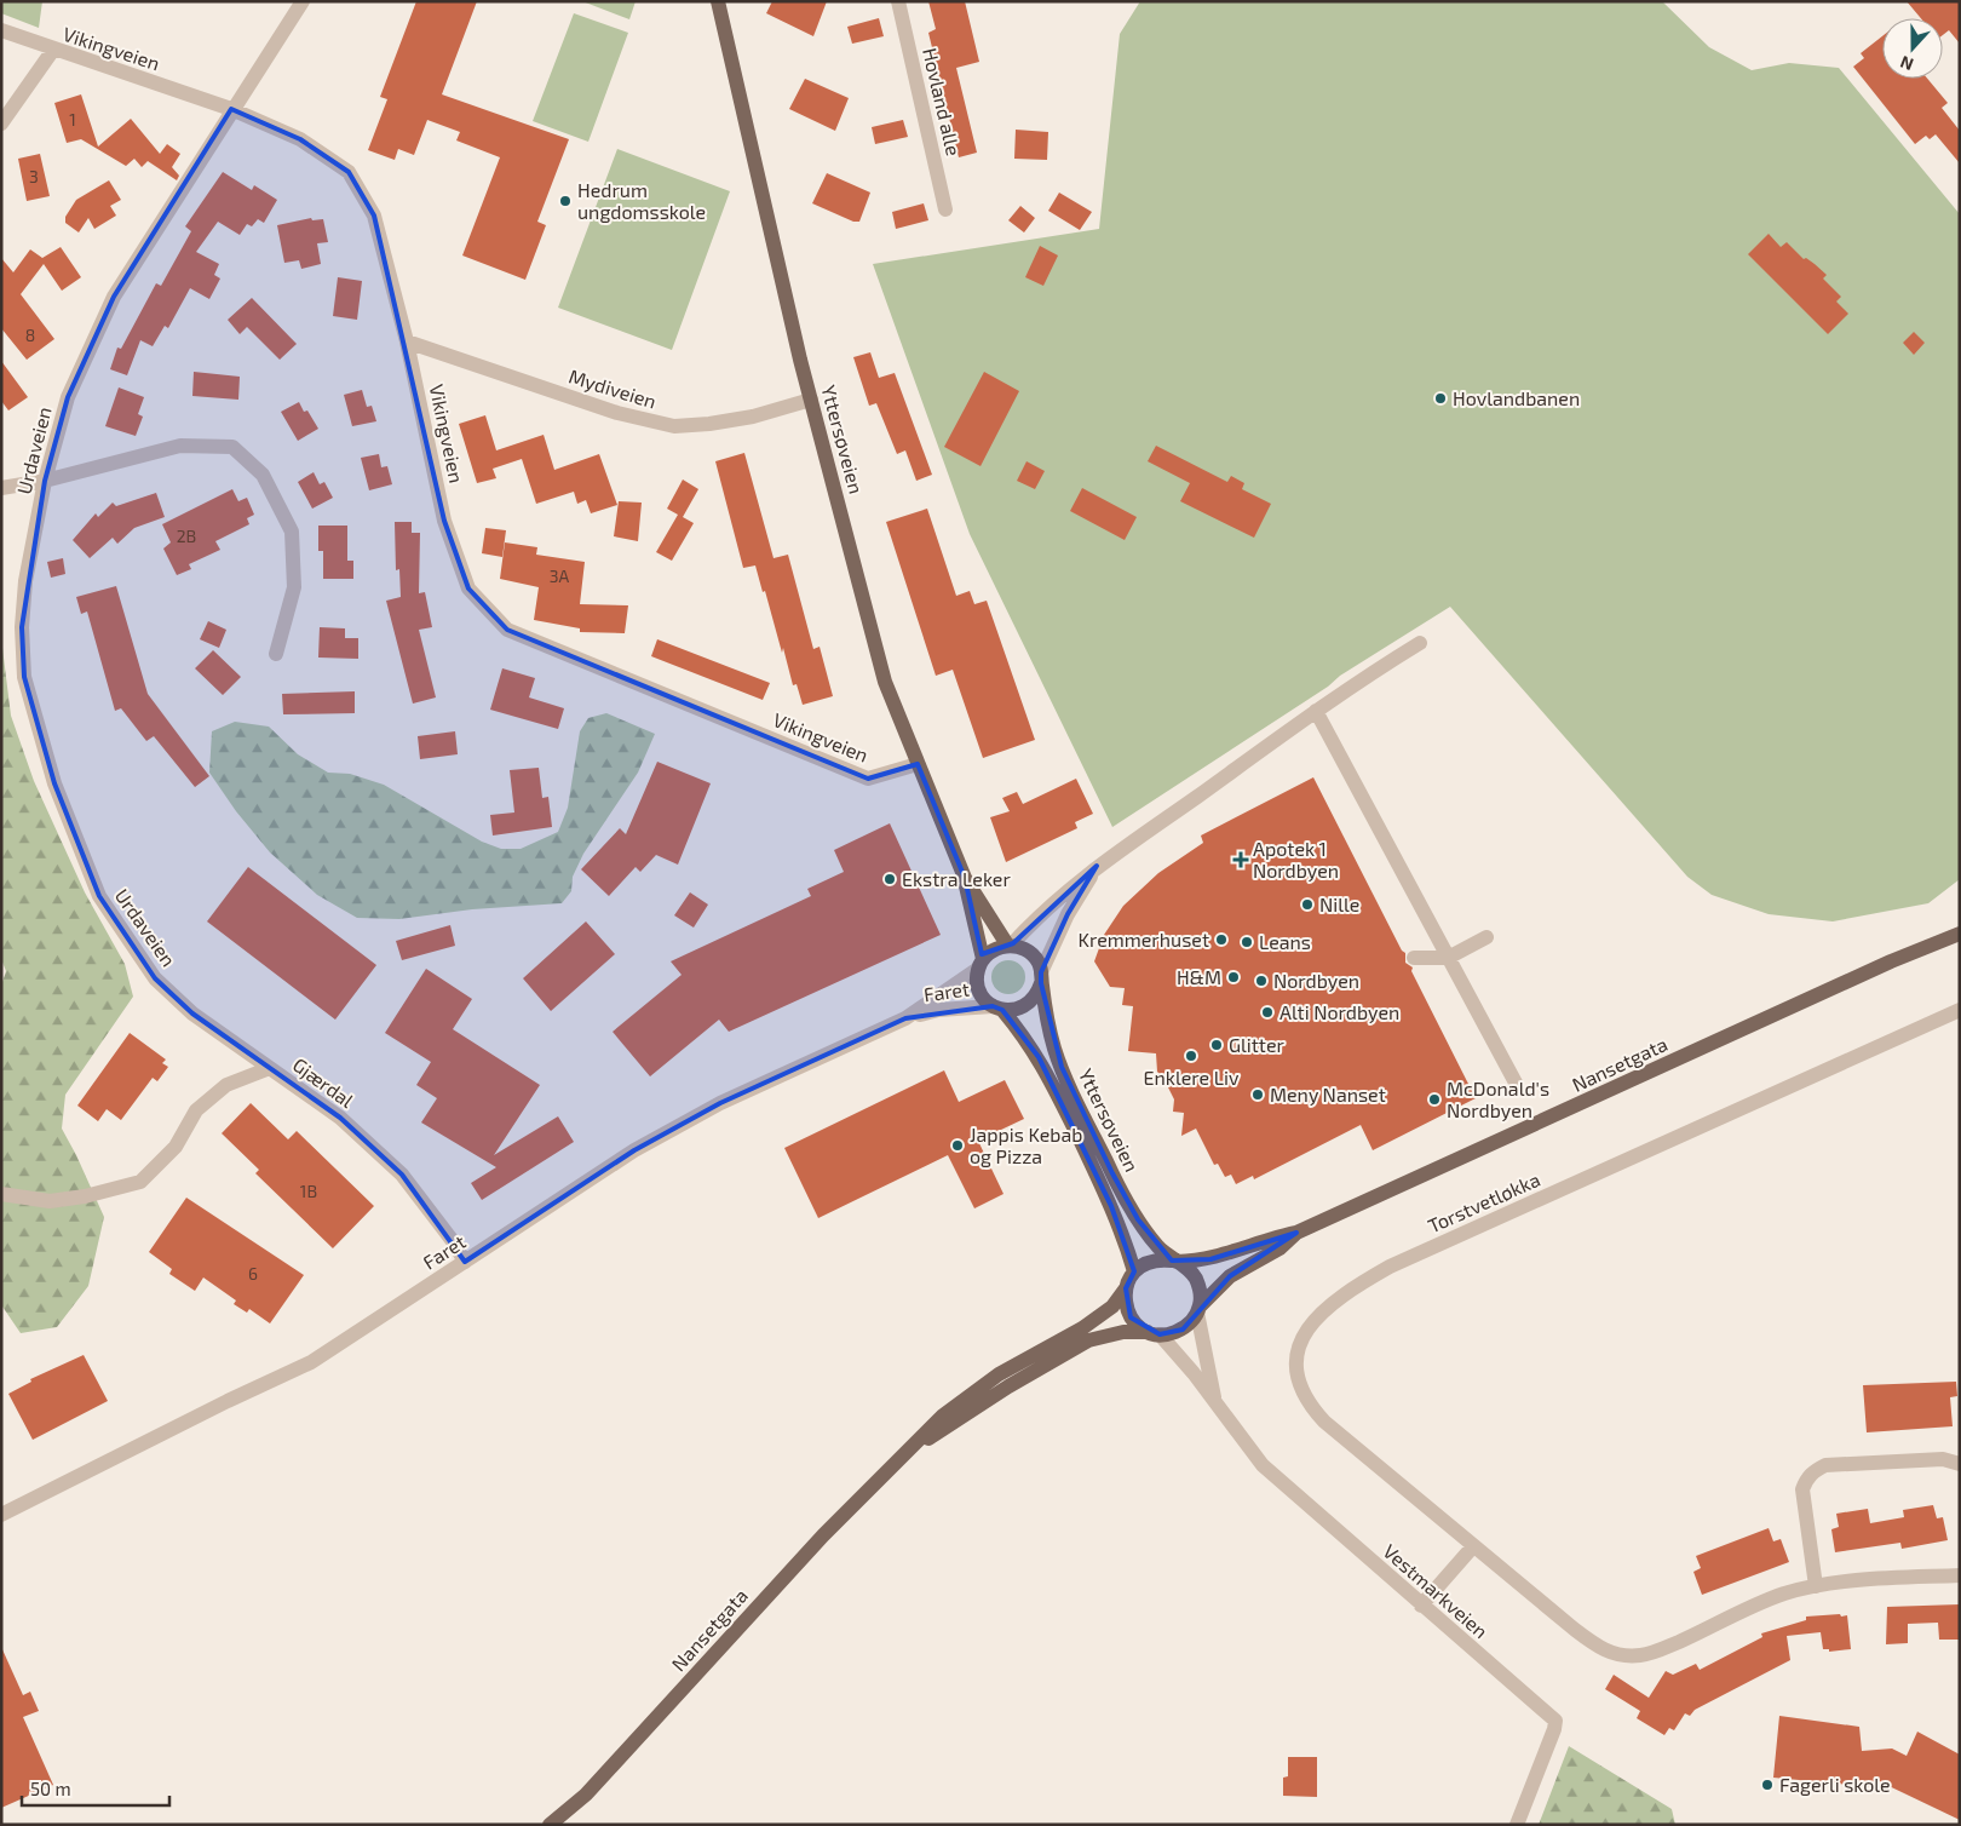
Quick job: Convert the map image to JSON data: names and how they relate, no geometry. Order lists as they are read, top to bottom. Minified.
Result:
{"streets":{"main road":["Yttersøveien","Nansetgata"],"street":["Vikingveien","Hovland alle","Mydiveien","Urdaveien","Faret","Gjærdal","Torstvetløkka","Vestmarkveien"]},"crossings":[["Vikingveien","Mydiveien"],["Vikingveien","Yttersøveien"],["Vikingveien","Urdaveien"],["Mydiveien","Yttersøveien"],["Yttersøveien","Faret"],["Yttersøveien","Nansetgata"],["Yttersøveien","Vestmarkveien"],["Urdaveien","Gjærdal"],["Faret","Gjærdal"],["Nansetgata","Vestmarkveien"]],"places":{"other":["Hedrum ungdomsskole","Hovlandbanen","Ekstra Leker","Nille","Kremmerhuset","Leans","H&M","Nordbyen","Alti Nordbyen","Glitter","Enklere Liv","Meny Nanset","McDonald's Nordbyen","Jappis Kebab og Pizza","Fagerli skole"],"health":["Apotek 1 Nordbyen"]},"house_numbers":["1","3","8","2B","3A","1B","6"],"scale_bar":"50 m","north":"bottom"}
